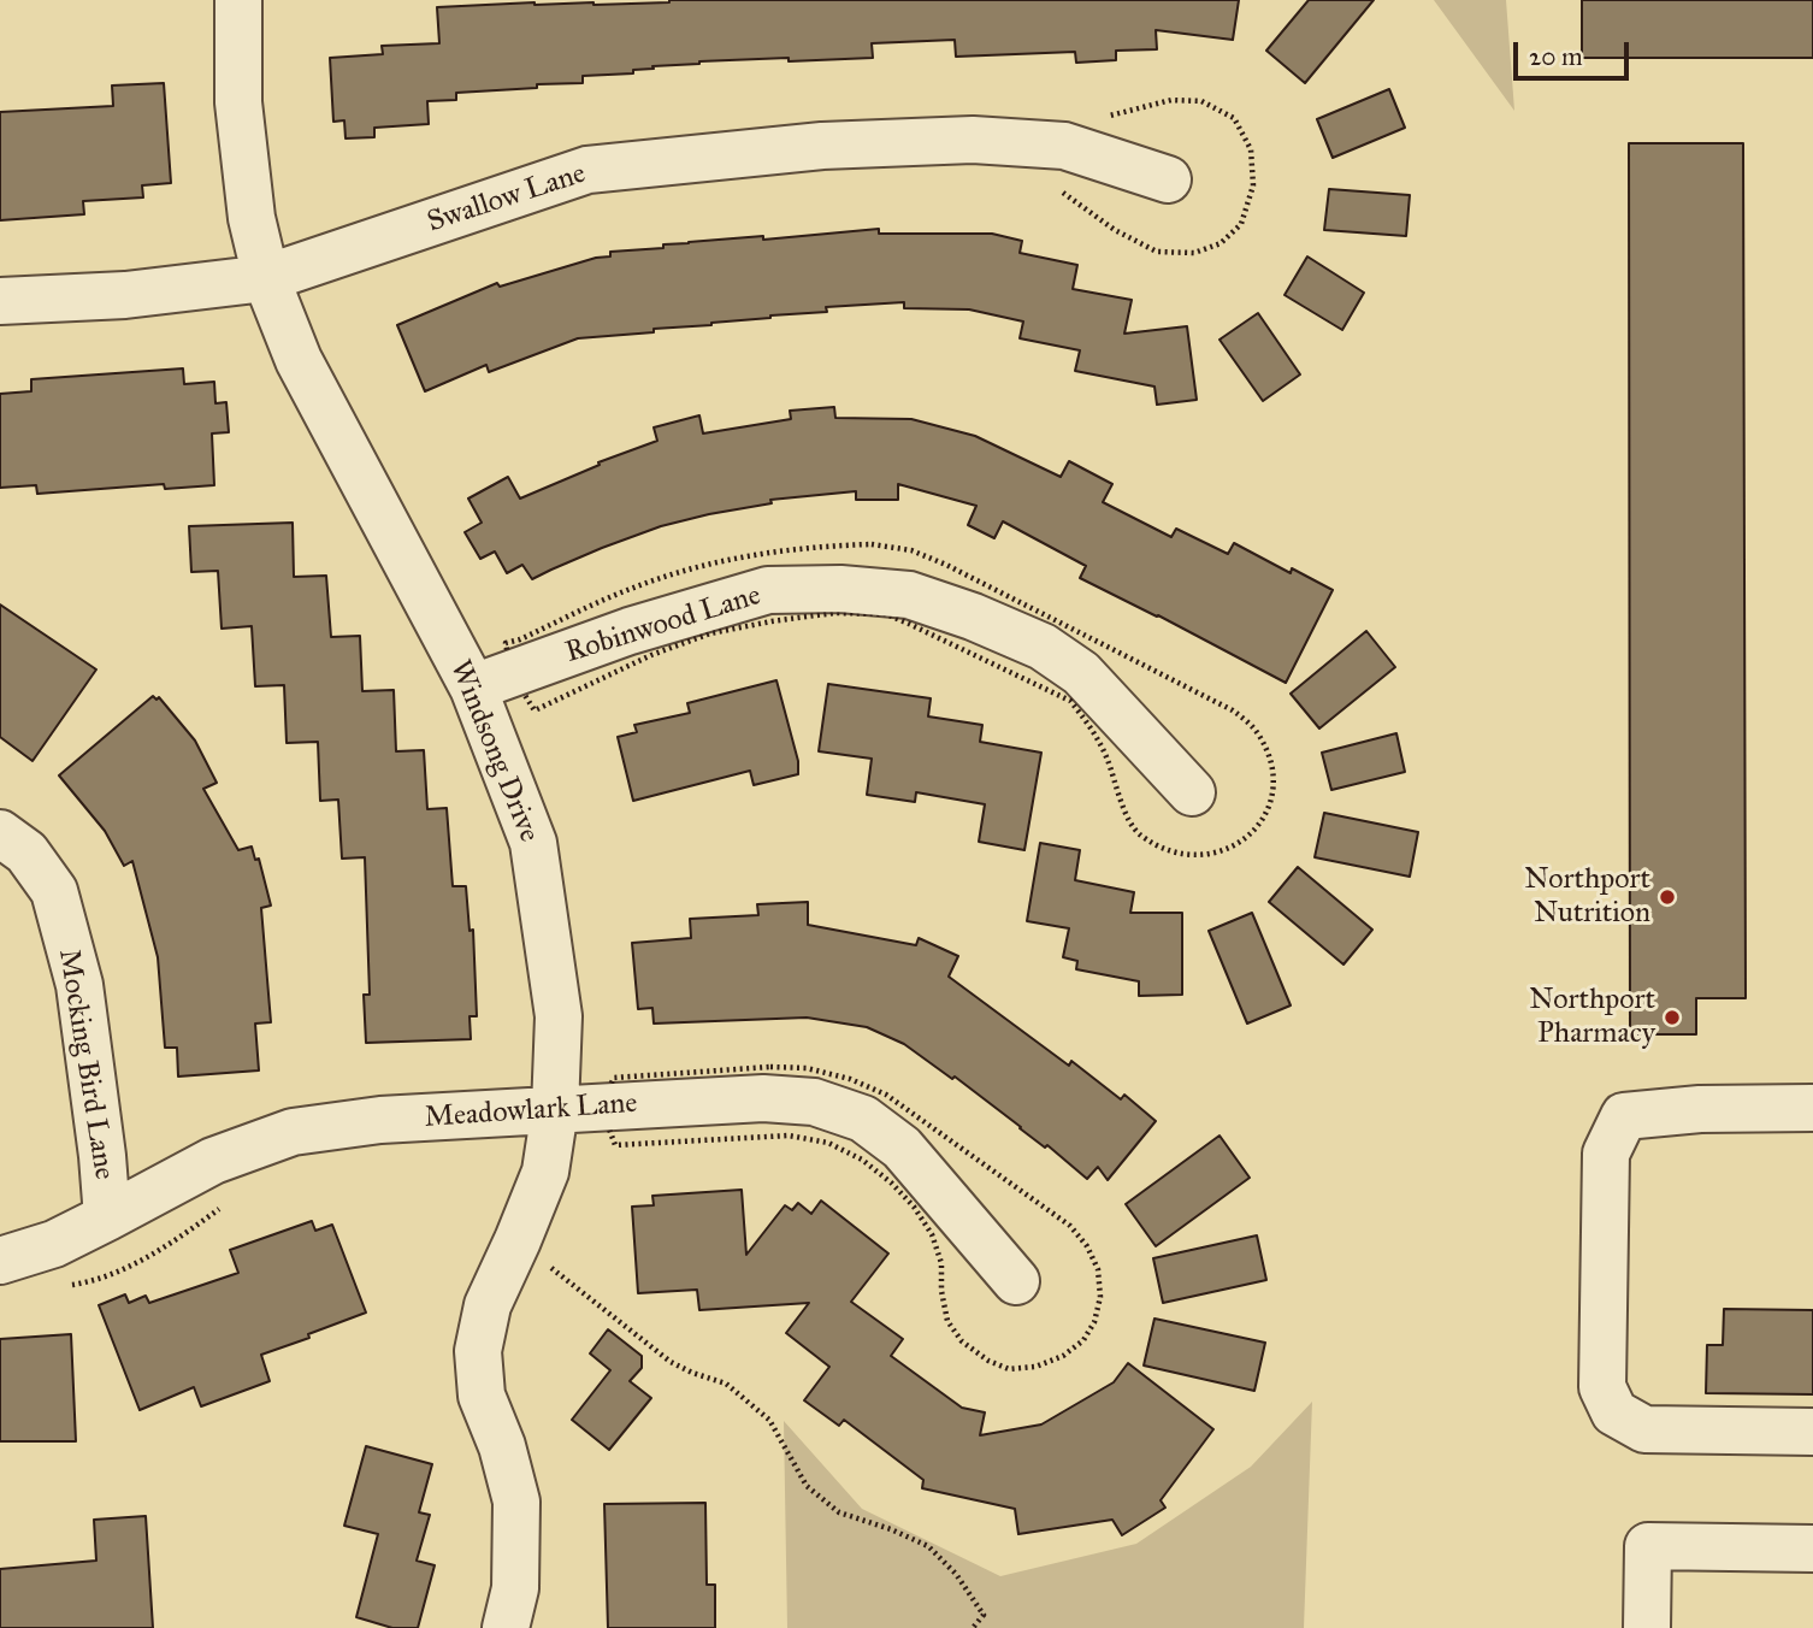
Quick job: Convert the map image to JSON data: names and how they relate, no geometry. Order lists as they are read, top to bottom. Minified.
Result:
{"streets":{"street":["Swallow Lane","Robinwood Lane","Windsong Drive","Mocking Bird Lane","Meadowlark Lane"]},"crossings":[["Swallow Lane","Windsong Drive"],["Robinwood Lane","Windsong Drive"],["Windsong Drive","Meadowlark Lane"],["Mocking Bird Lane","Meadowlark Lane"]],"places":["Northport Nutrition","Northport Pharmacy"],"scale_bar":"20 m"}
